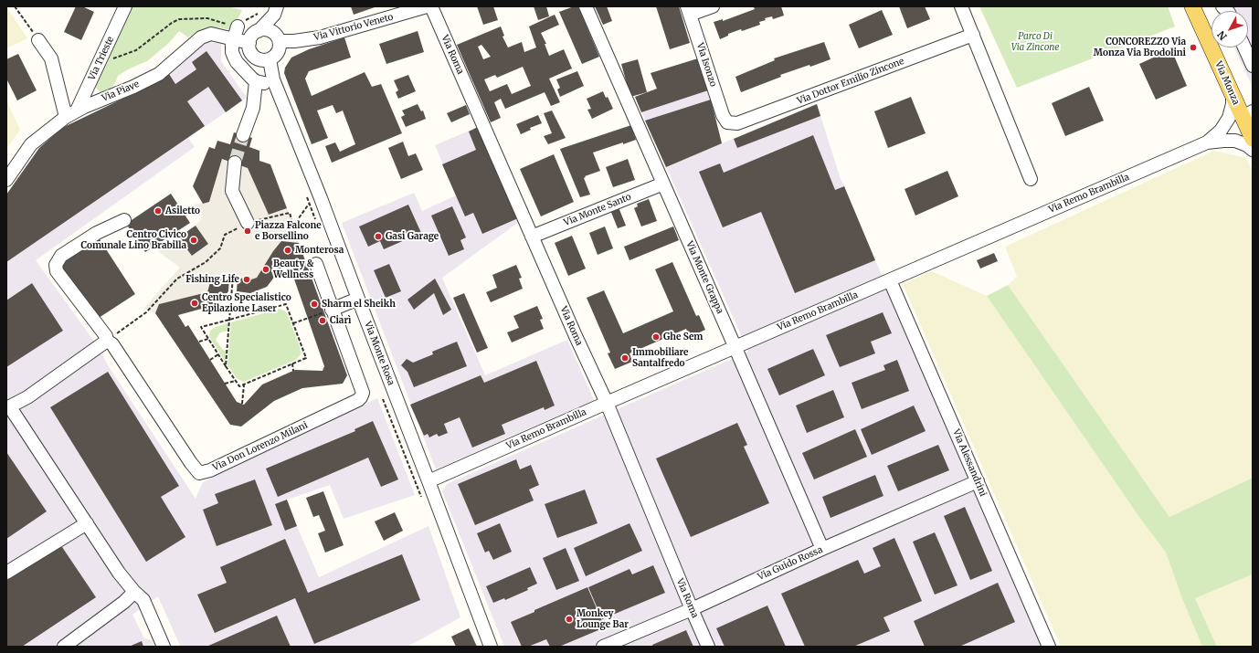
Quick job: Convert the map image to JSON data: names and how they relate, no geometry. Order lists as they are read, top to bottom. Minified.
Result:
{"streets":{"main road":["Via Monza"],"street":["Via Vittorio Veneto","Via Roma","Via Trieste","Via Isonzo","Via Dottor Emilio Zincone","Via Piave","Via Remo Brambilla","Via Monte Santo","Via Monte Grappa","Via Monte Rosa","Via Don Lorenzo Milani","Via Alessandrini","Via Guido Rossa"]},"crossings":[["Via Vittorio Veneto","Via Piave"],["Via Vittorio Veneto","Via Monte Rosa"],["Via Roma","Via Remo Brambilla"],["Via Roma","Via Monte Santo"],["Via Roma","Via Guido Rossa"],["Via Trieste","Via Piave"],["Via Isonzo","Via Dottor Emilio Zincone"],["Via Monza","Via Remo Brambilla"],["Via Piave","Via Monte Rosa"],["Via Remo Brambilla","Via Monte Grappa"],["Via Remo Brambilla","Via Monte Rosa"],["Via Remo Brambilla","Via Alessandrini"],["Via Monte Santo","Via Monte Grappa"],["Via Monte Grappa","Via Guido Rossa"],["Via Alessandrini","Via Guido Rossa"]],"parks":["Parco Di Via Zincone"],"places":["CONCOREZZO Via Monza Via Brodolini","Asiletto","Piazza Falcone e Borsellino","Gasi Garage","Centro Civico Comunale Lino Brabilla","Monterosa","Beauty & Wellness","Fishing Life","Centro Specialistico Epilazione Laser","Sharm el Sheikh","Ciarì","Ghe Sem","Immobiliare Santalfredo","Monkey Lounge Bar"],"north":"bottom left"}
